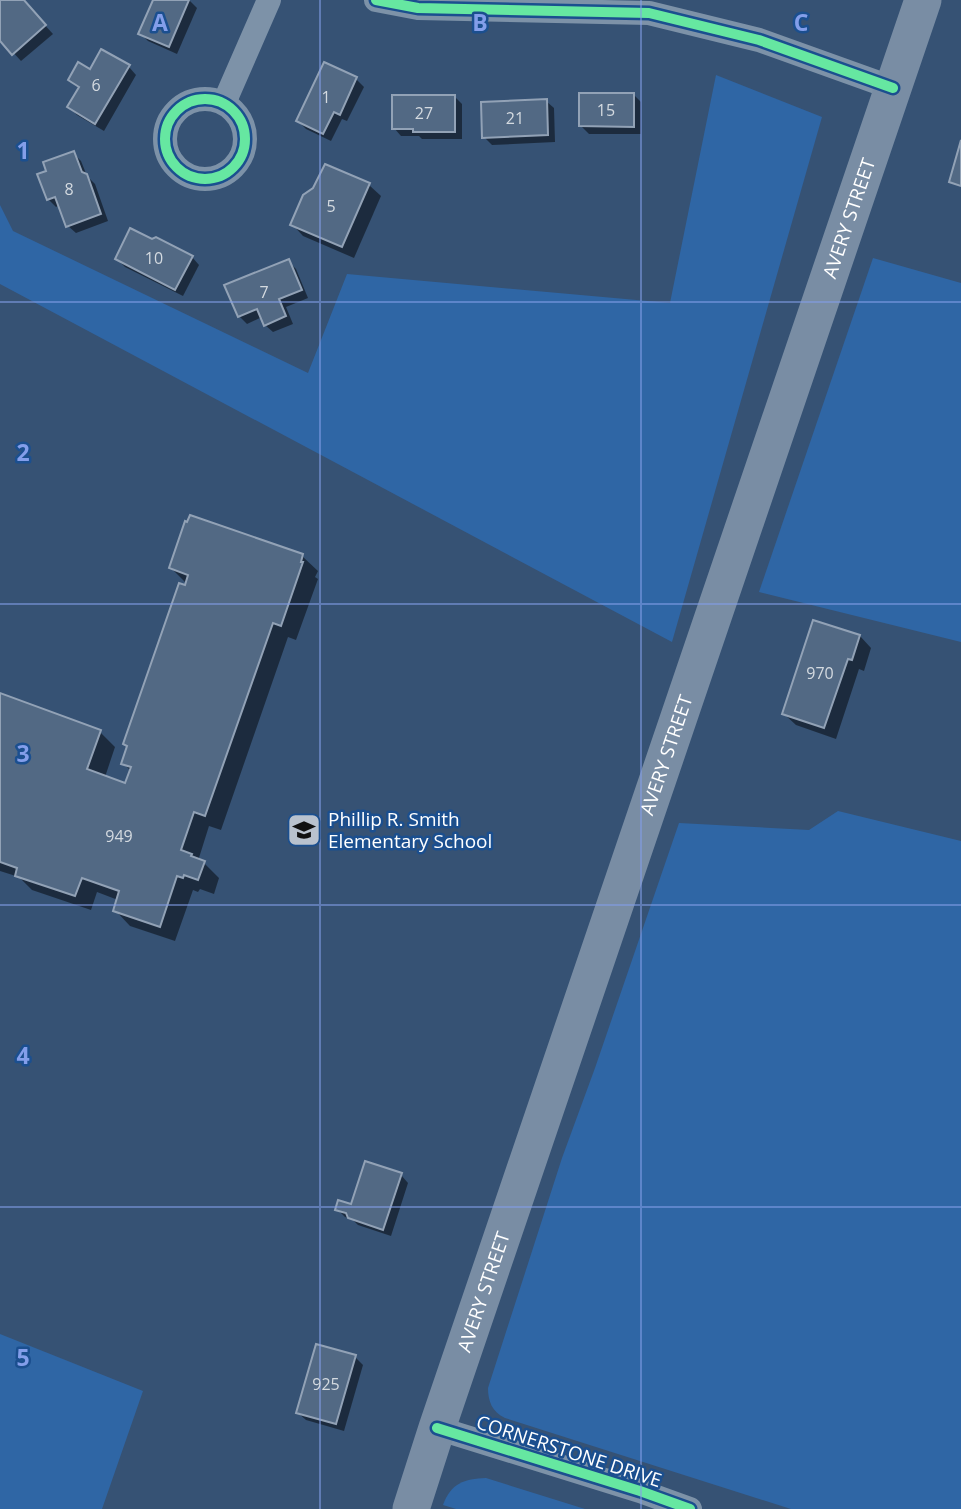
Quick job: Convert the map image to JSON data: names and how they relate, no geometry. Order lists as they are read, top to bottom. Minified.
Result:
{"streets":{"main road":["AVERY STREET"],"street":["CORNERSTONE DRIVE"]},"crossings":[["AVERY STREET","CORNERSTONE DRIVE"]],"places":{"school or university":["Phillip R. Smith Elementary School"]},"house_numbers":["6","1","15","27","21","8","5","10","7","970","949","925"],"grid":{"columns":["A","B","C"],"rows":["1","2","3","4","5"]}}
